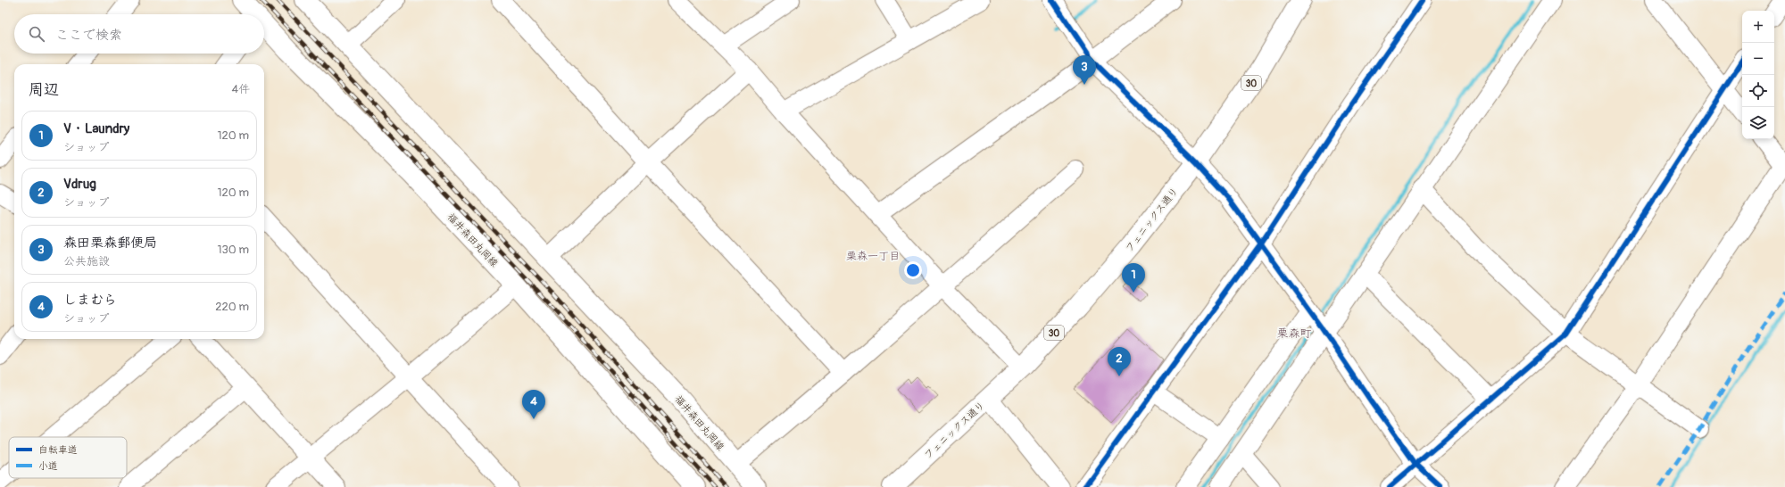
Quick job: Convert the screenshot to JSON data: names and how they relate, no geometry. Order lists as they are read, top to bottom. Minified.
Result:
{"streets":{"main road":["30","フェニックス通り","福井森田丸岡線"]},"districts":["栗森一丁目","栗森町"],"legend":["自転車道","小道"],"page":{"map_buttons":["+","−"],"search":"ここで検索","pins":["3","1","2","4"],"heading":["周辺","4件"],"list":[{"mark":"1","name":"V・Laundry","note":"ショップ","value":"120 m"},{"mark":"2","name":"Vdrug","note":"ショップ","value":"120 m"},{"mark":"3","name":"森田栗森郵便局","note":"公共施設","value":"130 m"},{"mark":"4","name":"しまむら","note":"ショップ","value":"220 m"}]}}
